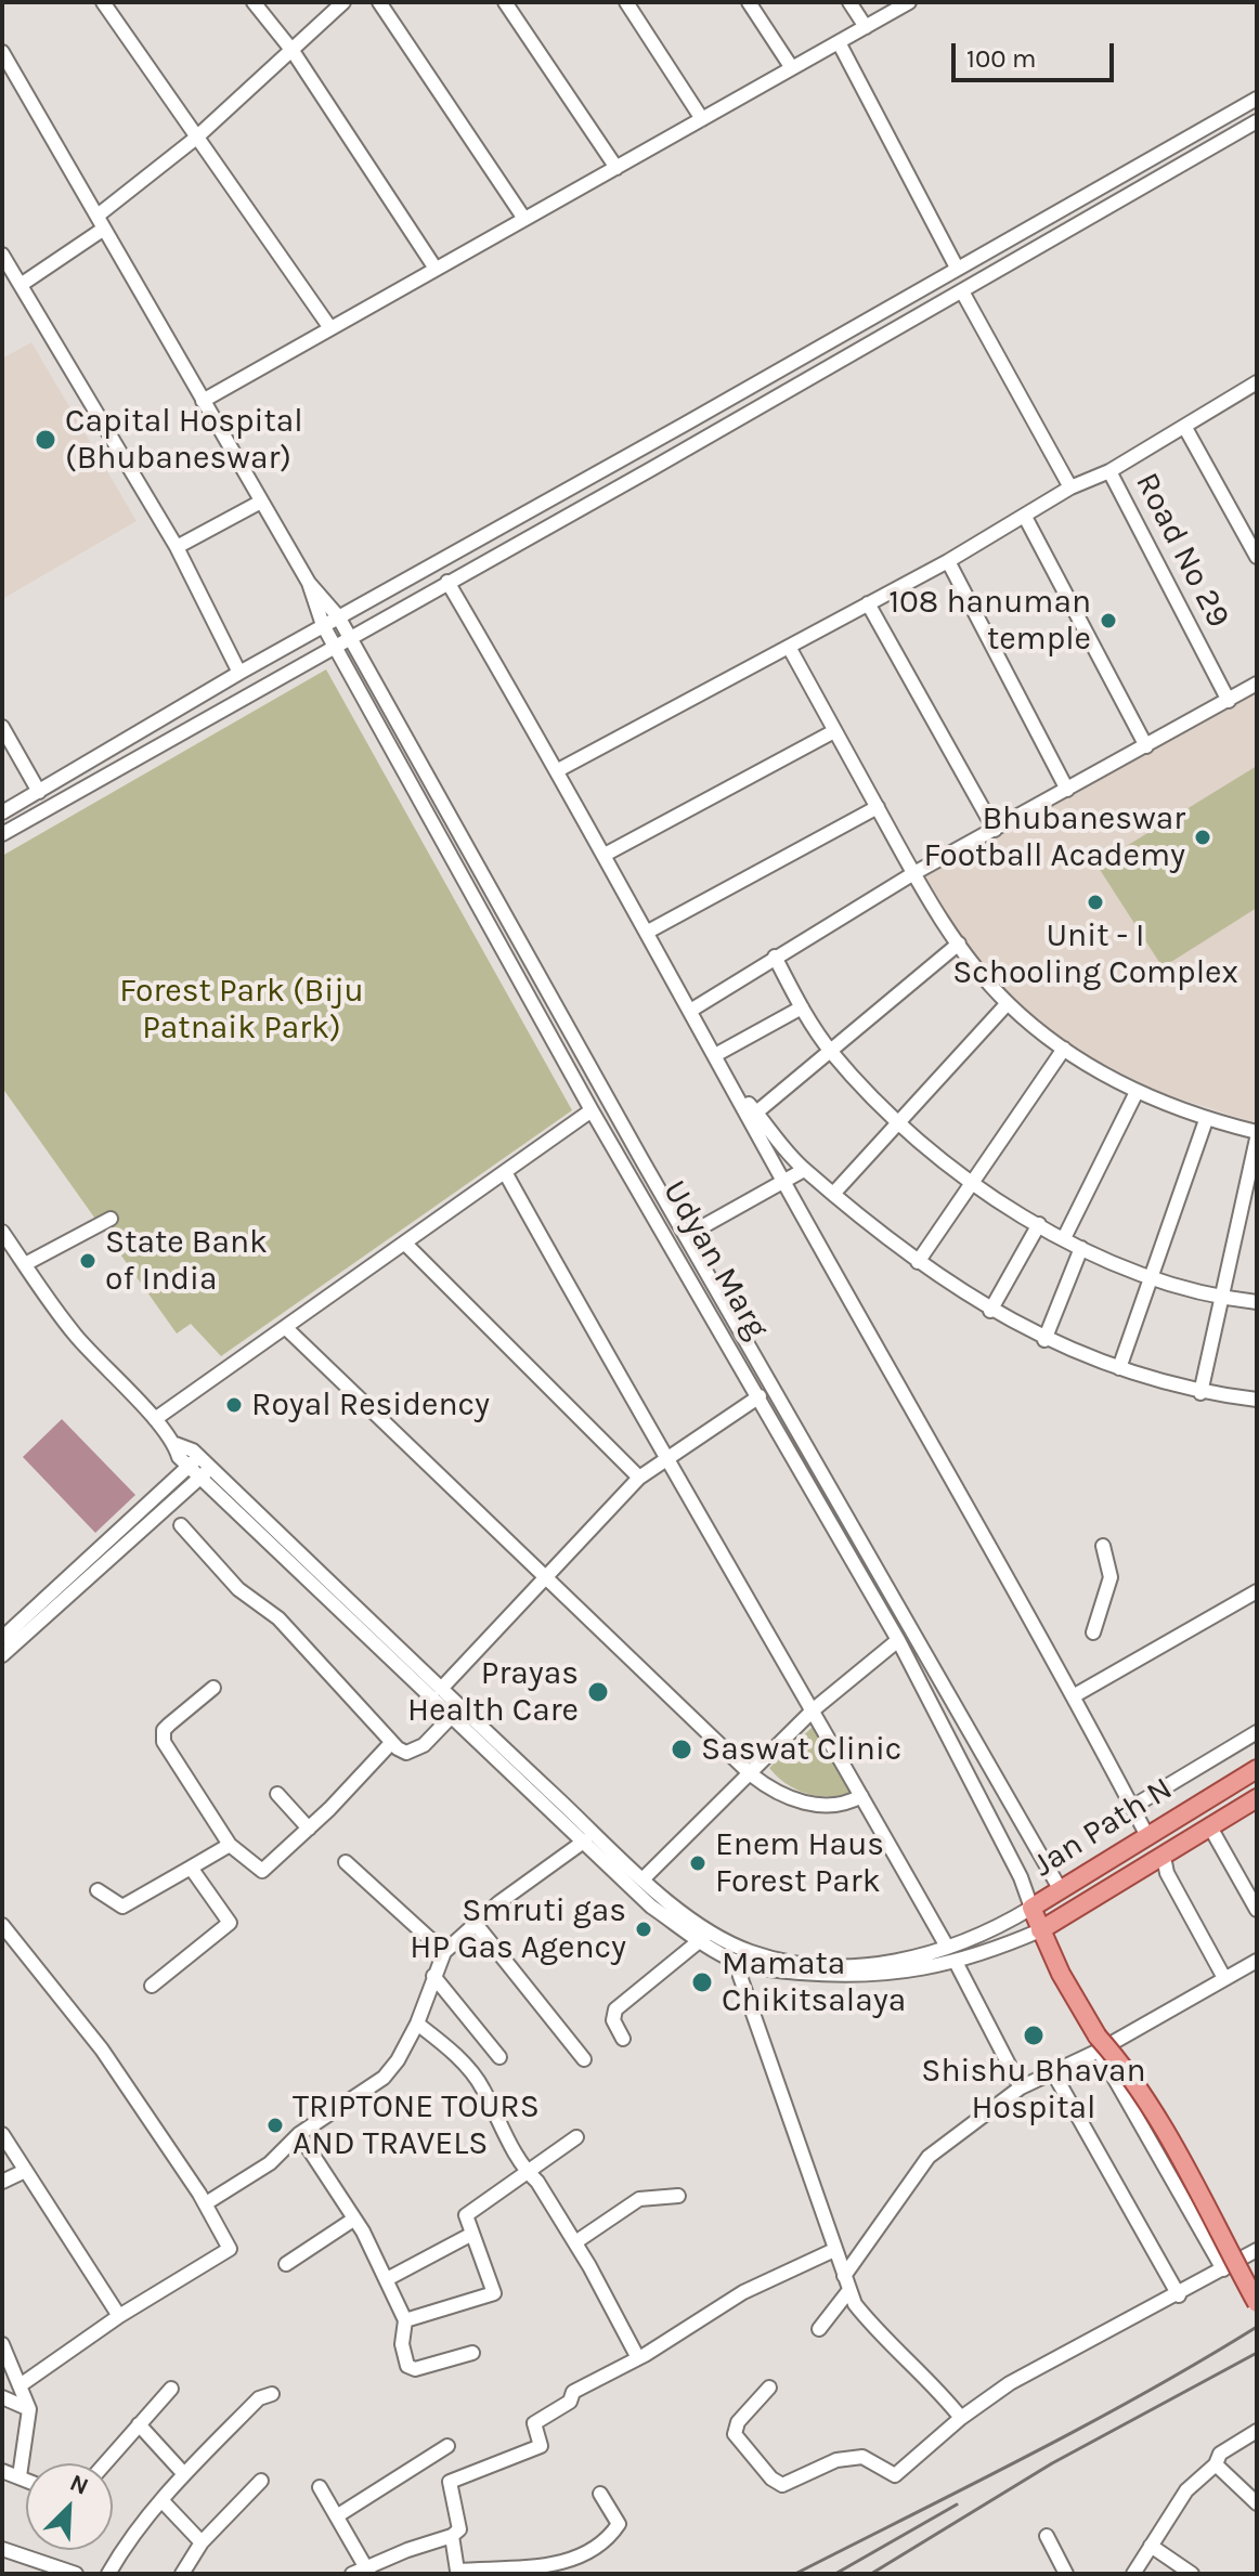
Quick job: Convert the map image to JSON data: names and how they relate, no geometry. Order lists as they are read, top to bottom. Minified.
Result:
{"streets":{"main road":["Udyan Marg","Jan Path N"],"street":["Road No 29"]},"crossings":[["Udyan Marg","Jan Path N"]],"parks":["Forest Park (Biju Patnaik Park)"],"places":["Capital Hospital (Bhubaneswar)","108 hanuman temple","Bhubaneswar Football Academy","Unit - I Schooling Complex","State Bank of India","Royal Residency","Prayas Health Care","Saswat Clinic","Enem Haus Forest Park","Smruti gas HP Gas Agency","Mamata Chikitsalaya","Shishu Bhavan Hospital","TRIPTONE TOURS AND TRAVELS"],"scale_bar":"100 m","north":"top right"}
